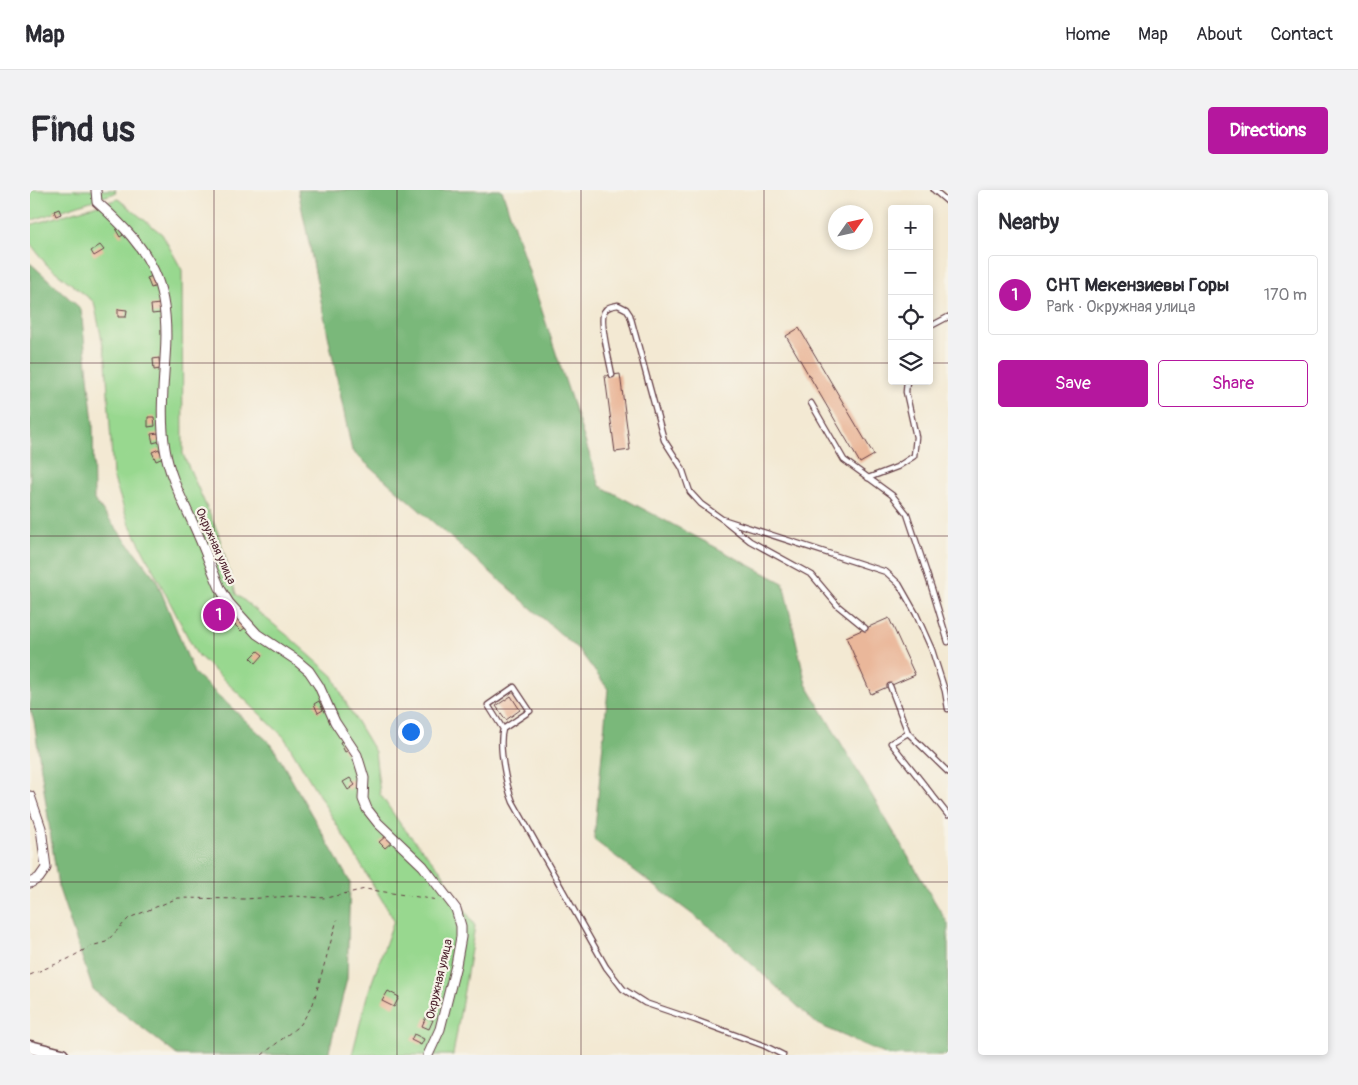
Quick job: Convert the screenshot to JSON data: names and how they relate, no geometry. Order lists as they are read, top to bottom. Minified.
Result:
{"streets":{"street":["Окружная улица"]},"north":"top right","page":{"header":"Map","nav":["Home","Map","About","Contact"],"buttons":["Directions",["Save","Share"]],"title":"Find us","heading":"Nearby","map_buttons":["+","−"],"list":[{"mark":"1","name":"СНТ Мекензиевы Горы","note":"Park · Окружная улица","value":"170 m"}],"pins":"1"}}
